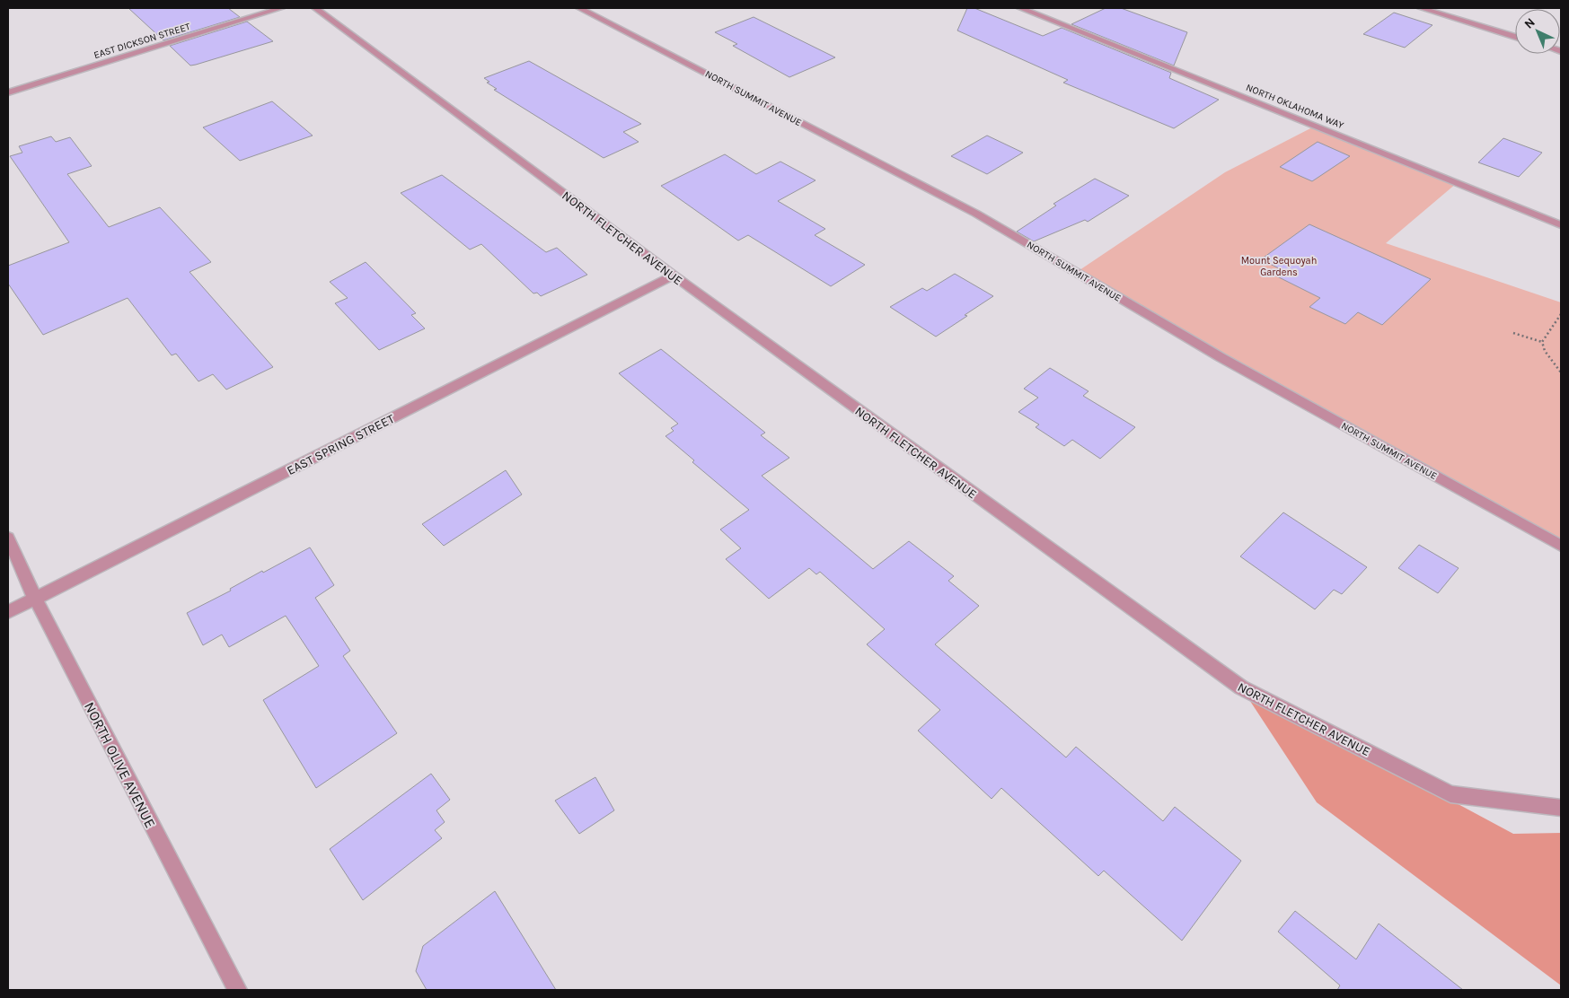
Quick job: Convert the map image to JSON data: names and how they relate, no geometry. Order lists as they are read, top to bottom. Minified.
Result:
{"streets":{"street":["EAST DICKSON STREET","NORTH SUMMIT AVENUE","NORTH OKLAHOMA WAY","NORTH FLETCHER AVENUE","EAST SPRING STREET","NORTH OLIVE AVENUE"]},"crossings":[["NORTH FLETCHER AVENUE","EAST SPRING STREET"],["EAST SPRING STREET","NORTH OLIVE AVENUE"]],"parks":["Mount Sequoyah Gardens"],"north":"top left"}
